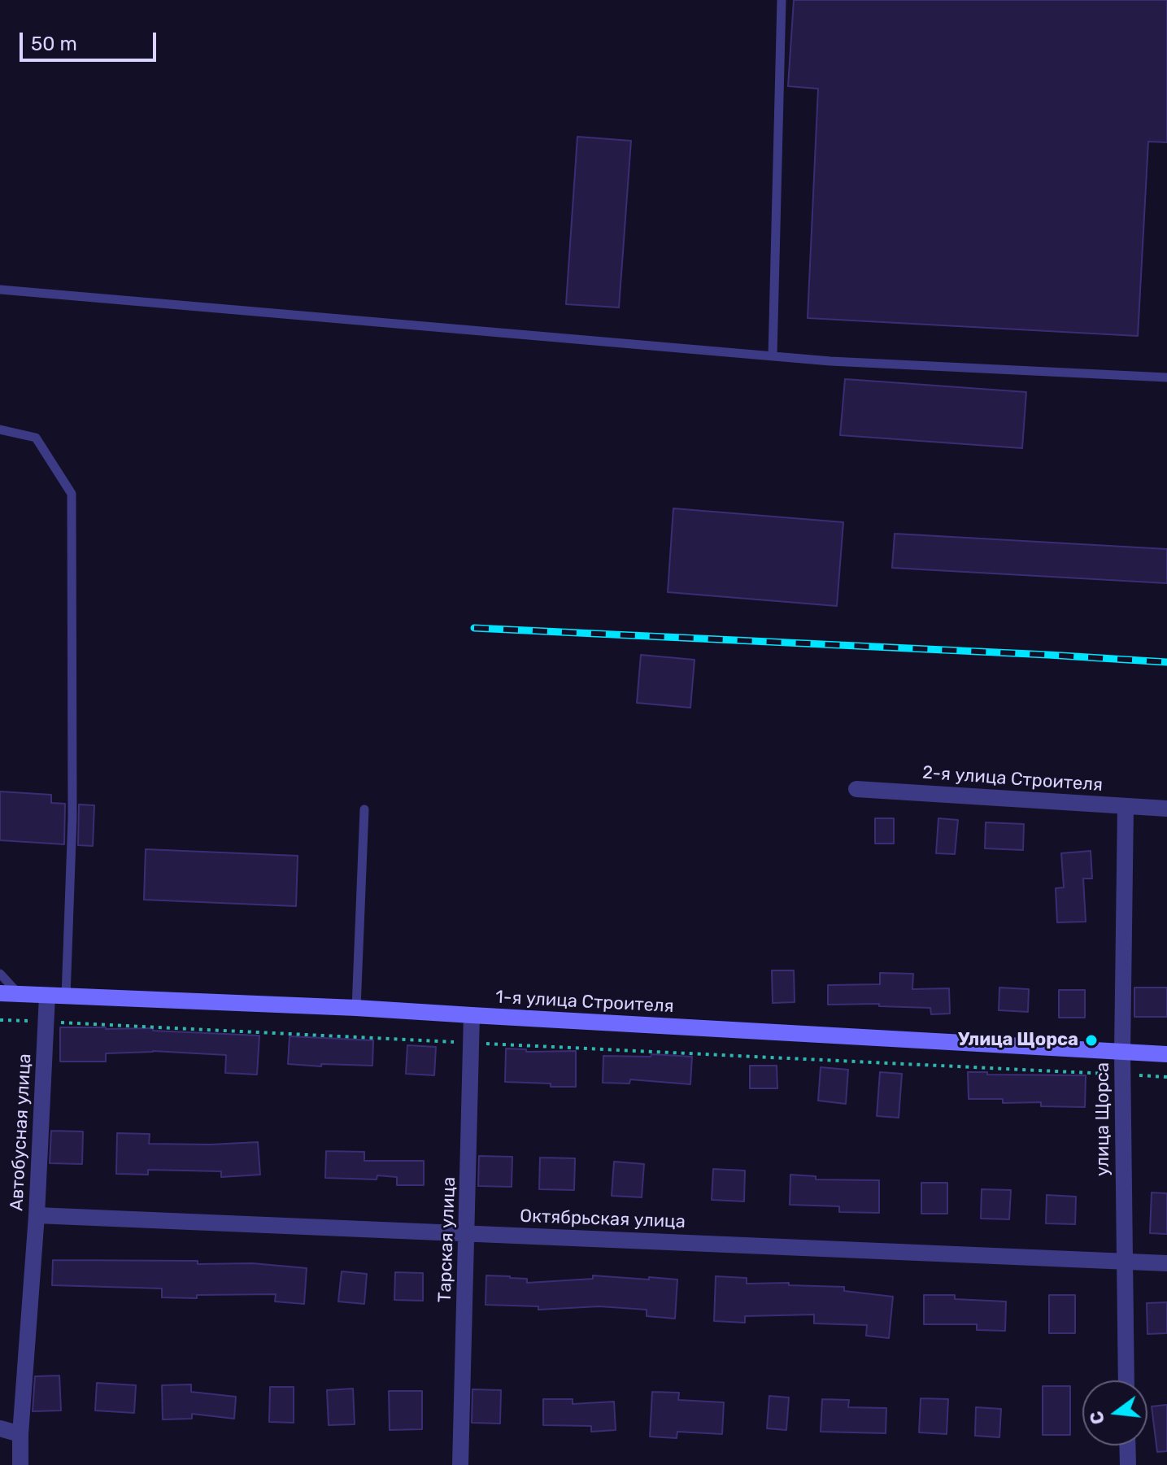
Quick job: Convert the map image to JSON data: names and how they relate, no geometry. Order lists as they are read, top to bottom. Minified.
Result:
{"streets":{"street":["2-я улица Строителя","1-я улица Строителя","улица Щорса","Автобусная улица","Октябрьская улица","Тарская улица"]},"crossings":[["2-я улица Строителя","улица Щорса"],["1-я улица Строителя","улица Щорса"],["1-я улица Строителя","Автобусная улица"],["1-я улица Строителя","Тарская улица"],["улица Щорса","Октябрьская улица"],["Автобусная улица","Октябрьская улица"],["Октябрьская улица","Тарская улица"]],"places":["Улица Щорса"],"scale_bar":"50 m","north":"left"}
